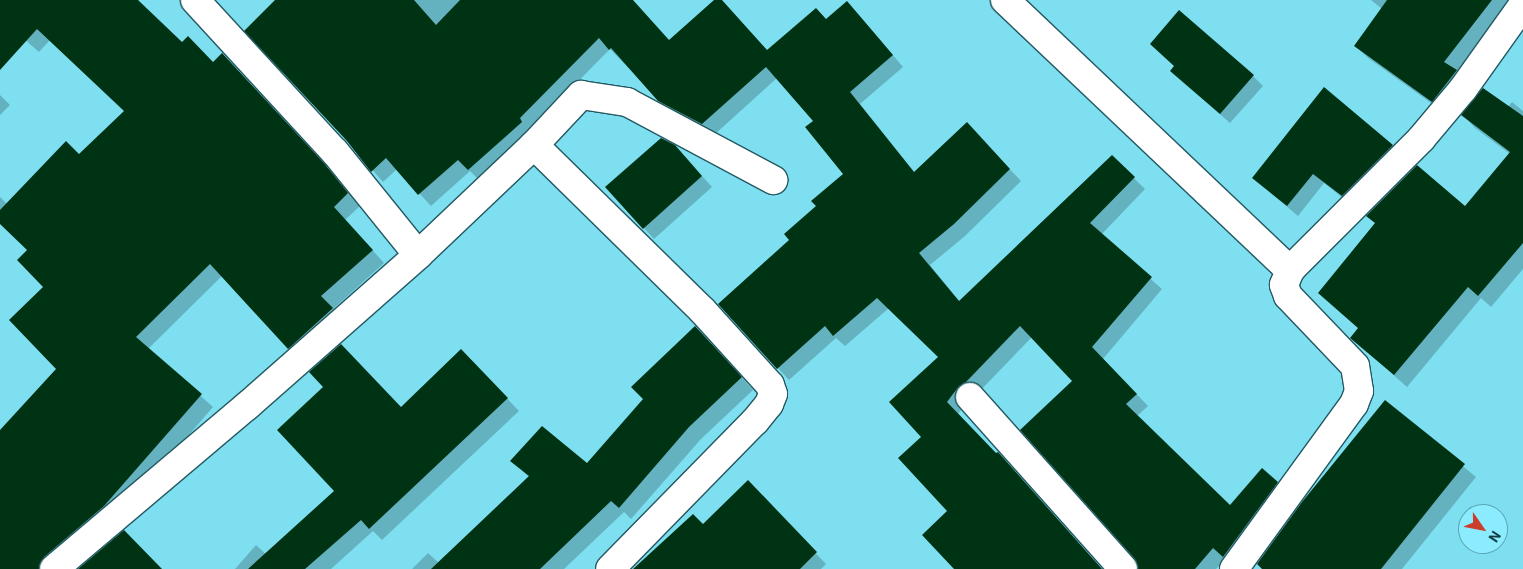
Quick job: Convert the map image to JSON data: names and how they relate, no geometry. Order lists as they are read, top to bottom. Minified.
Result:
{"north":"bottom right"}
